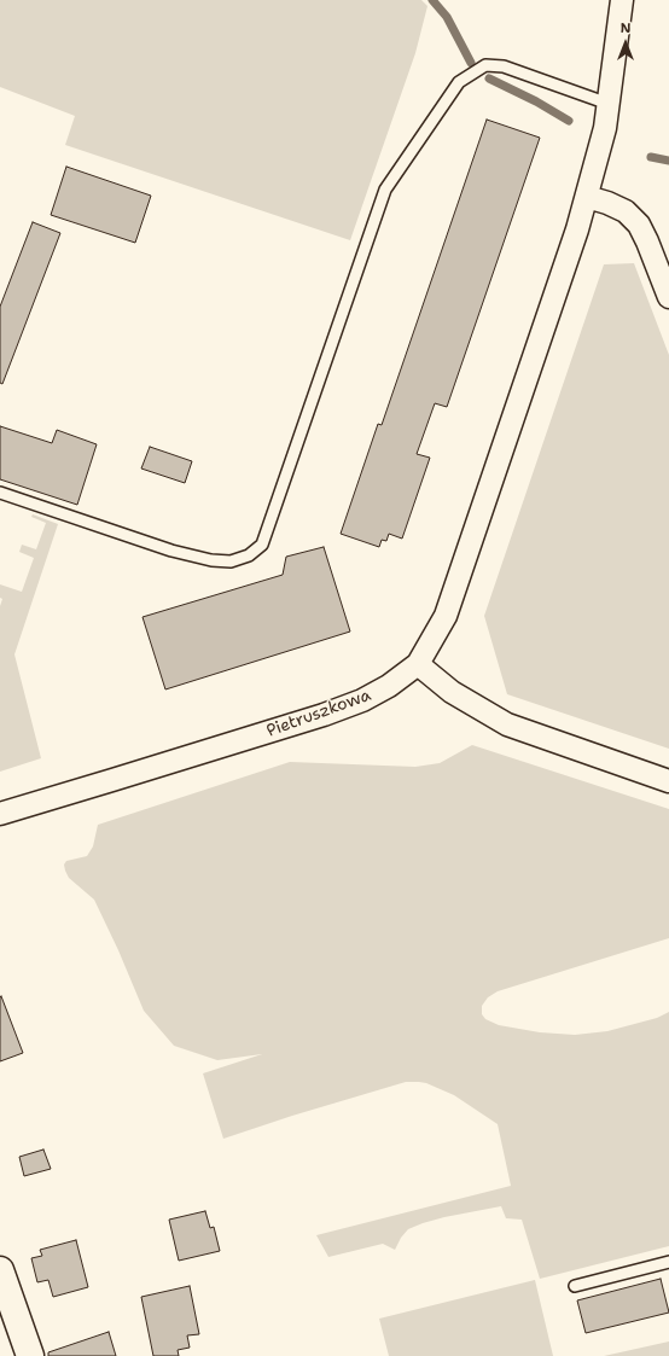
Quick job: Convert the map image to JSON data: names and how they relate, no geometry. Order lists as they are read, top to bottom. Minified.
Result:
{"streets":{"street":["Pietruszkowa"]},"north":"top"}
